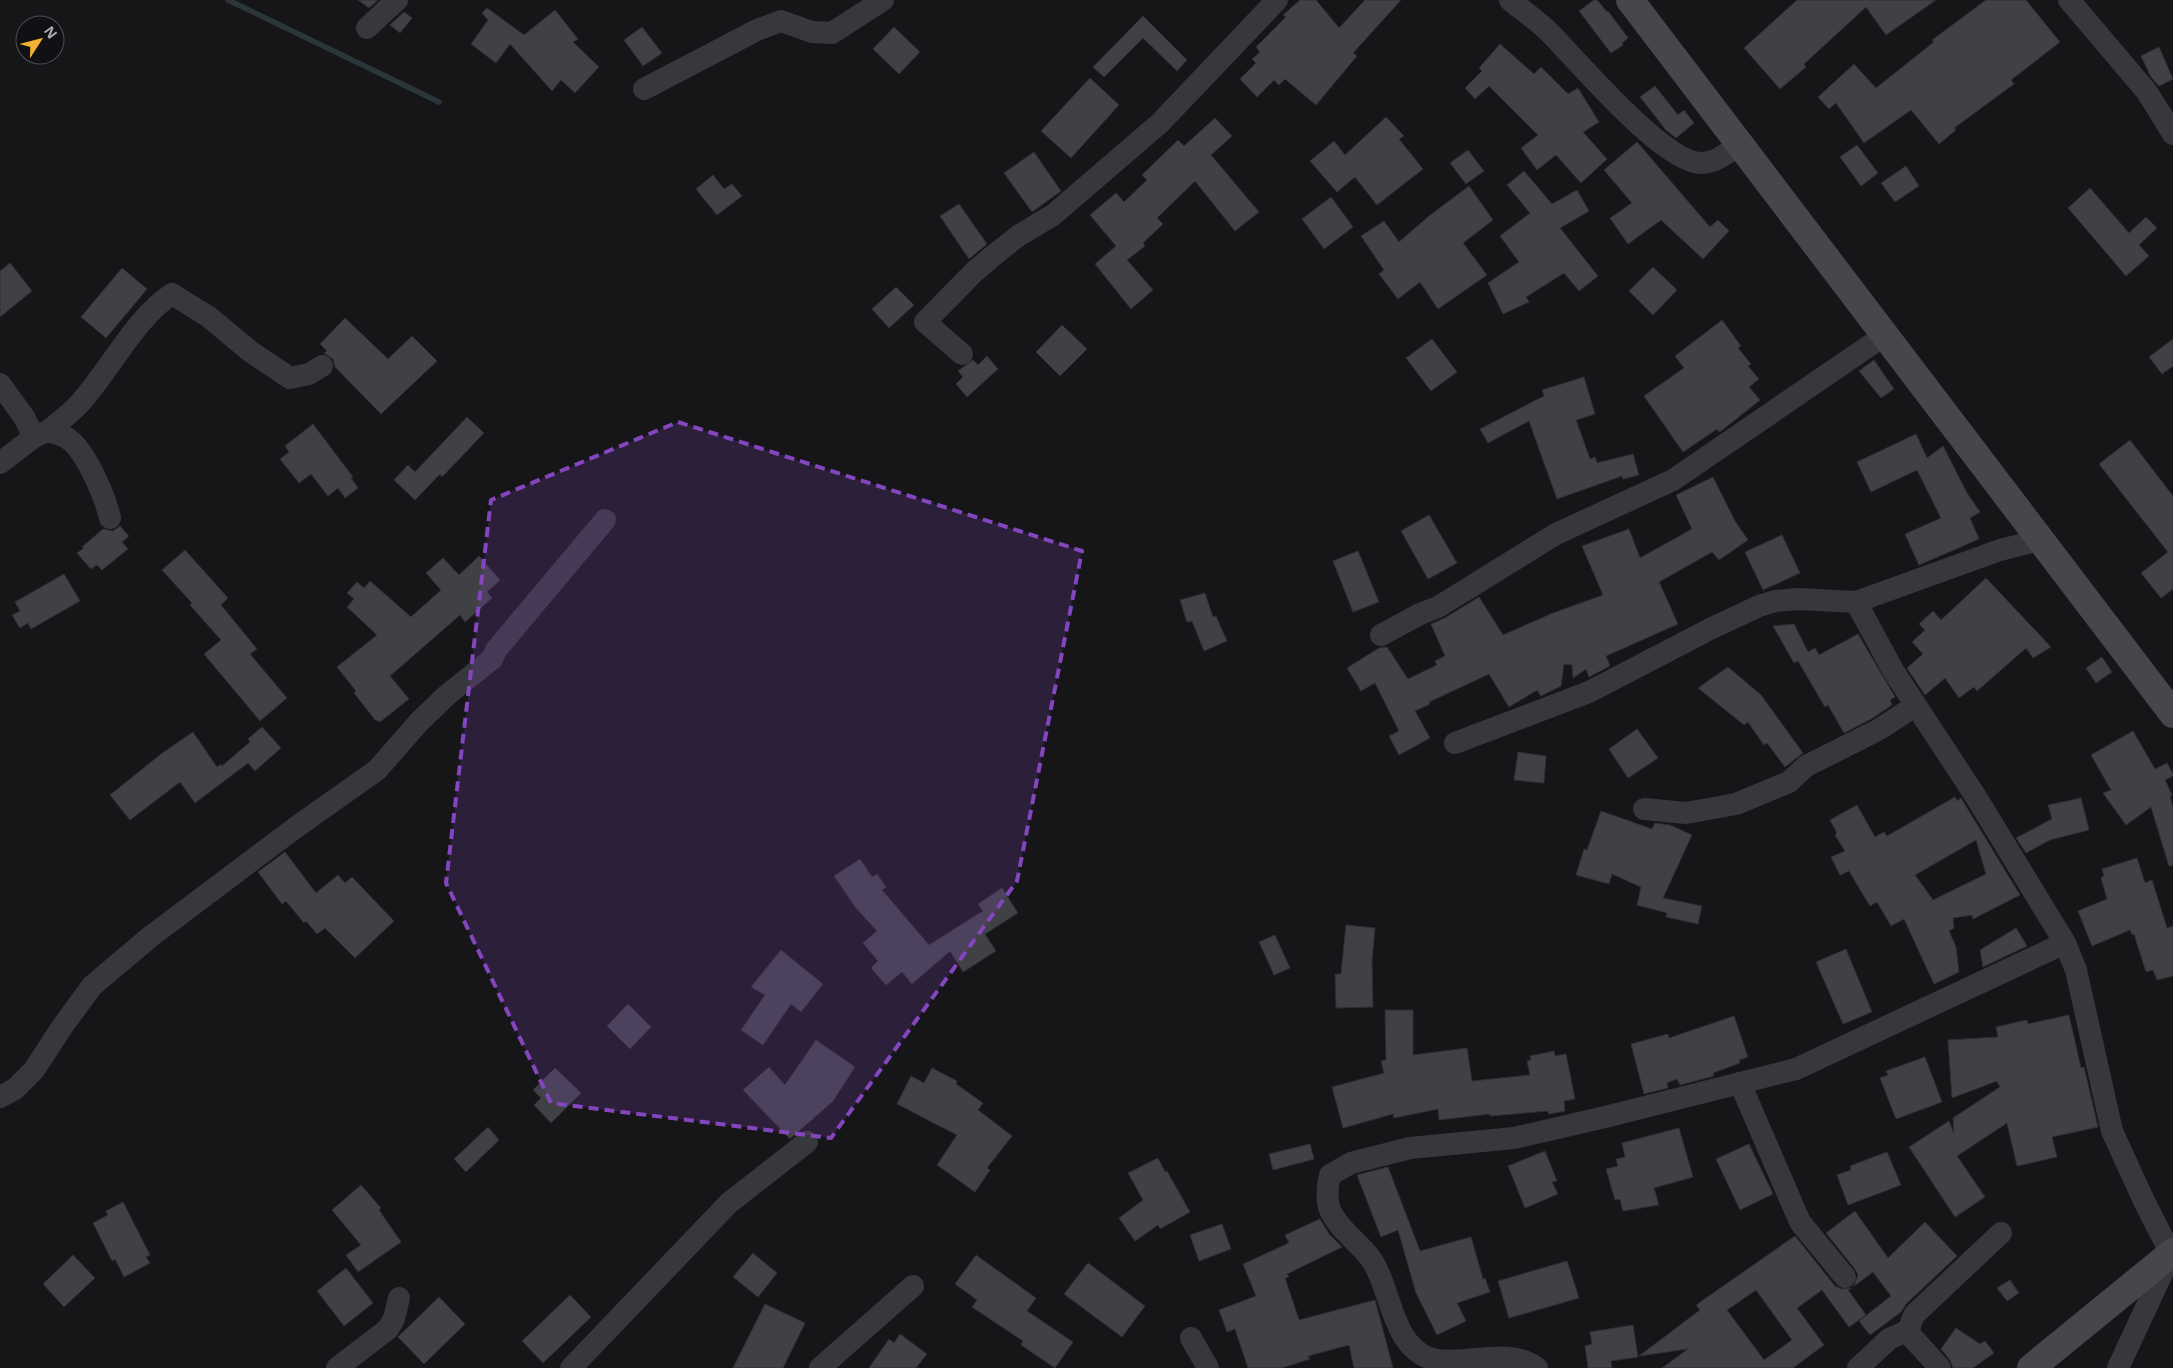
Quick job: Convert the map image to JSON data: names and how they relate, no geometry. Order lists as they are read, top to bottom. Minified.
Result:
{"north":"top right"}
